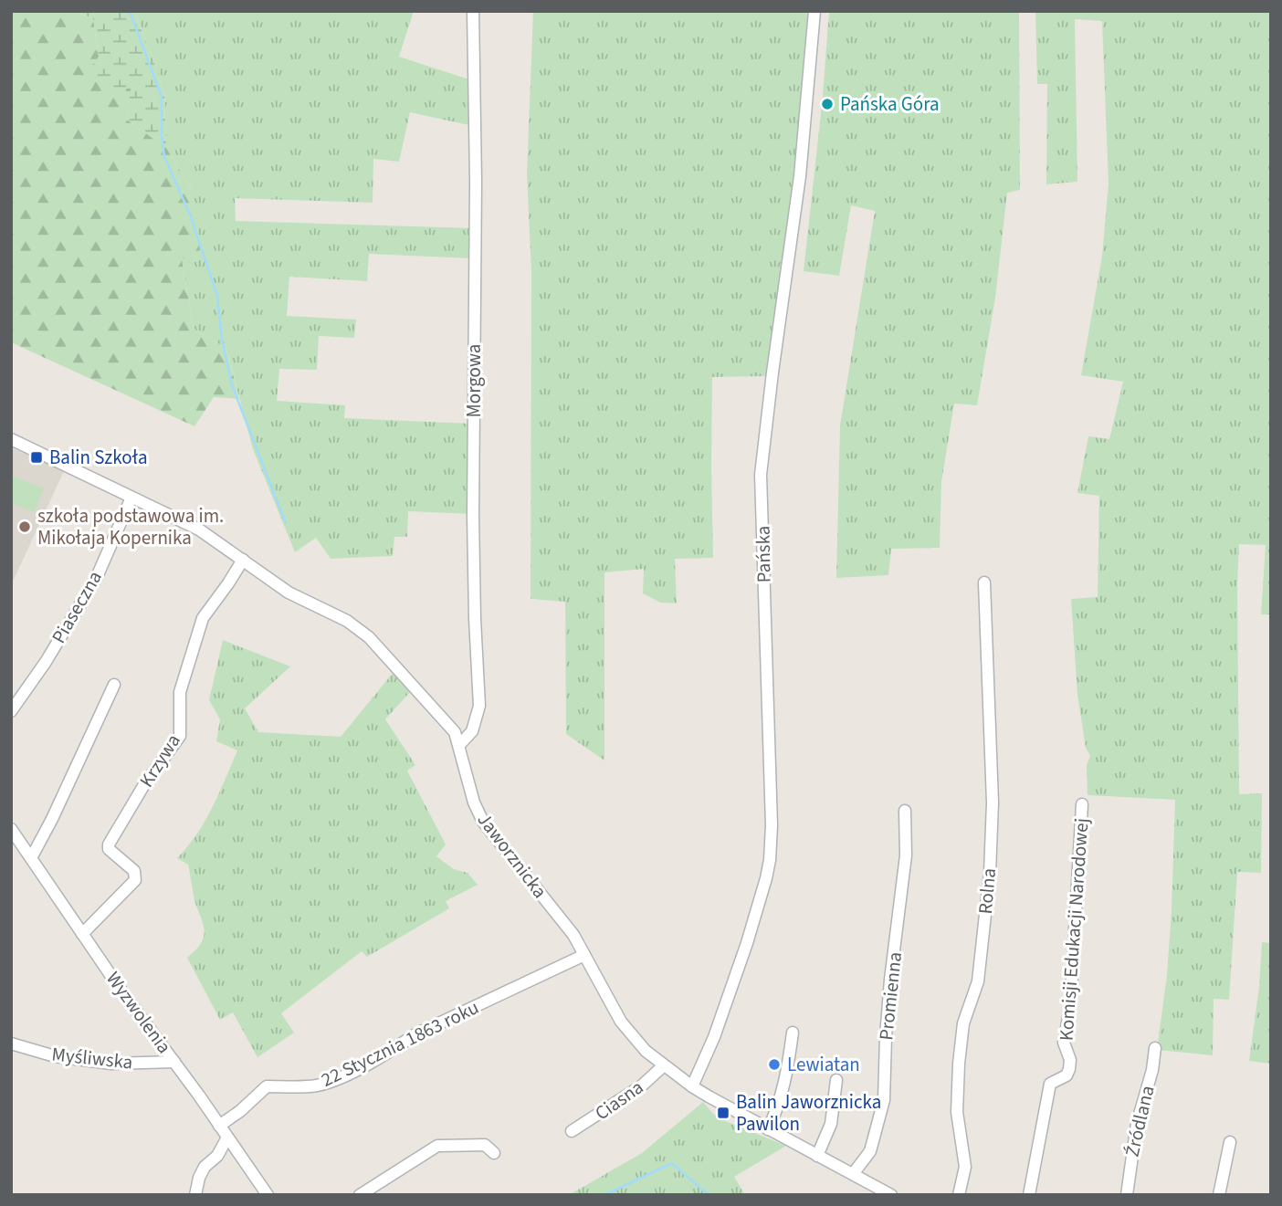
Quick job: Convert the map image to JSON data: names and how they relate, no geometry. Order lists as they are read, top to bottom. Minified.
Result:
{"streets":{"street":["Morgowa","Pańska","Piaseczna","Krzywa","Jaworznicka","Rolna","Komisji Edukacji Narodowej","Promienna","Wyzwolenia","22 Stycznia 1863 roku","Myśliwska","Ciasna","Źródlana"]},"crossings":[["Morgowa","Jaworznicka"],["Pańska","Jaworznicka"],["Piaseczna","Jaworznicka"],["Krzywa","Jaworznicka"],["Krzywa","Wyzwolenia"],["Jaworznicka","Promienna"],["Jaworznicka","22 Stycznia 1863 roku"],["Jaworznicka","Ciasna"],["Wyzwolenia","22 Stycznia 1863 roku"],["Wyzwolenia","Myśliwska"]],"places":{"other":["Pańska Góra","szkoła podstawowa im. Mikołaja Kopernika","Lewiatan"],"transit":["Balin Szkoła","Balin Jaworznicka Pawilon"]}}
